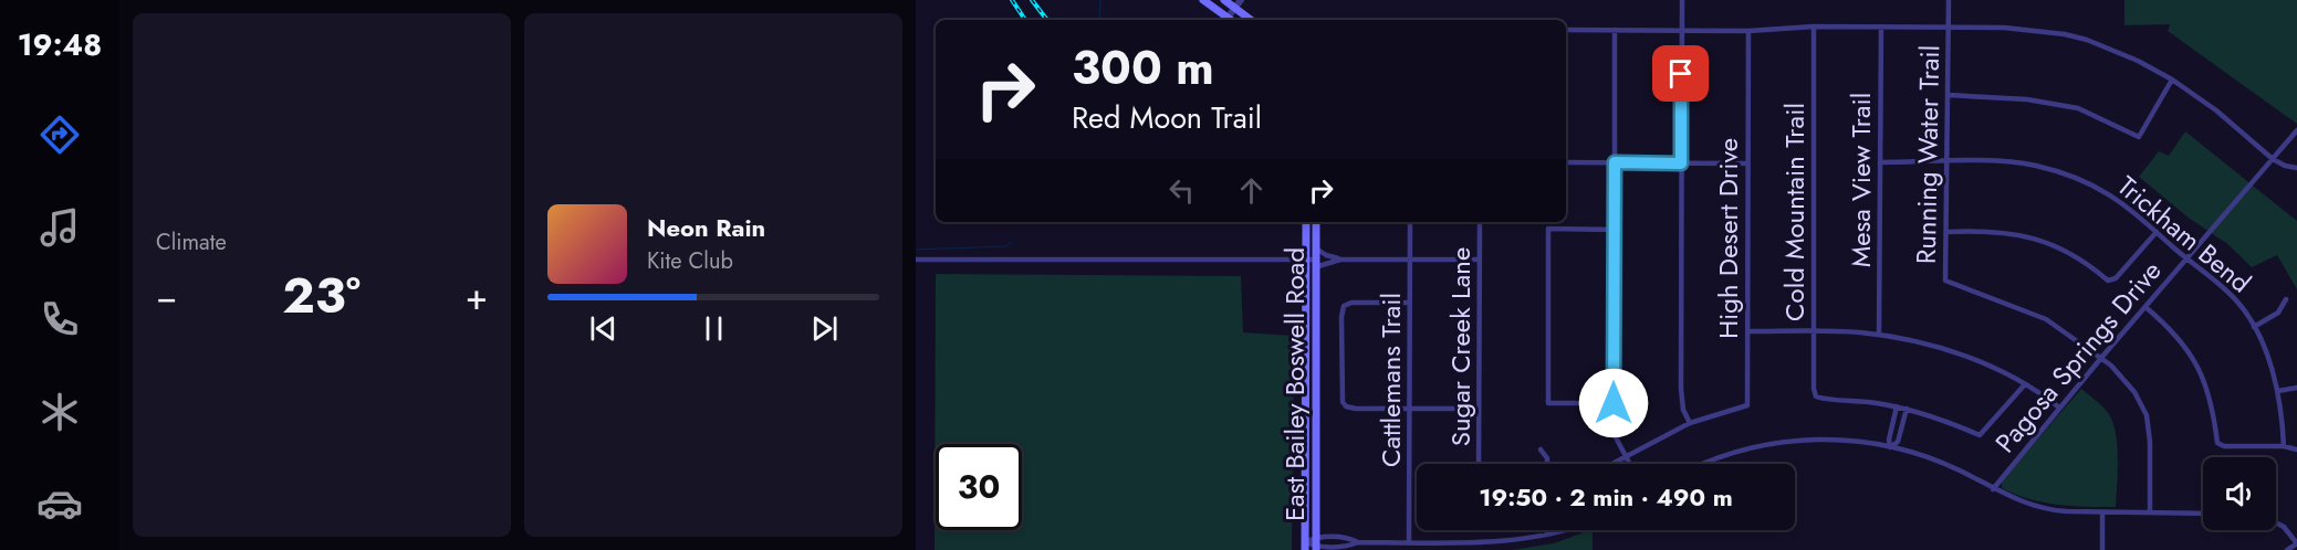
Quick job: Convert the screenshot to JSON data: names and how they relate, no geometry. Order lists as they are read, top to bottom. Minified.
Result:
{"streets":{"main road":["East Bailey Boswell Road"],"street":["Running Water Trail","Mesa View Trail","Cold Mountain Trail","Trickham Bend","High Desert Drive","Sugar Creek Lane","Pagosa Springs Drive","Cattlemans Trail"]},"crossings":[["Running Water Trail","Trickham Bend"],["Running Water Trail","Pagosa Springs Drive"],["Mesa View Trail","Trickham Bend"],["Trickham Bend","Pagosa Springs Drive"]],"page":{"tabs":"19:48","tile":"Climate","turn":["300 m","Red Moon Trail"],"song":["Neon Rain","Kite Club"],"heat":["−","23°","+"],"limit":"30","trip":"19:50 · 2 min · 490 m"}}
